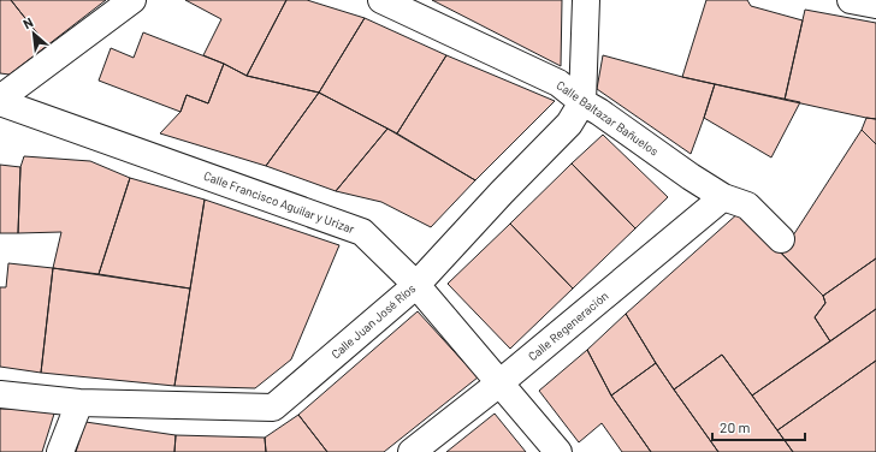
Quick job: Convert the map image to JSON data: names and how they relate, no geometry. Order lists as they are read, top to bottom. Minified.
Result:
{"streets":{"street":["Calle Baltazar Bañuelos","Calle Francisco Aguilar y Urizar","Calle Juan José Ríos","Calle Regeneración"]},"crossings":[["Calle Baltazar Bañuelos","Calle Juan José Ríos"],["Calle Baltazar Bañuelos","Calle Regeneración"],["Calle Francisco Aguilar y Urizar","Calle Juan José Ríos"],["Calle Francisco Aguilar y Urizar","Calle Regeneración"]],"scale_bar":"20 m","north":"top left"}
